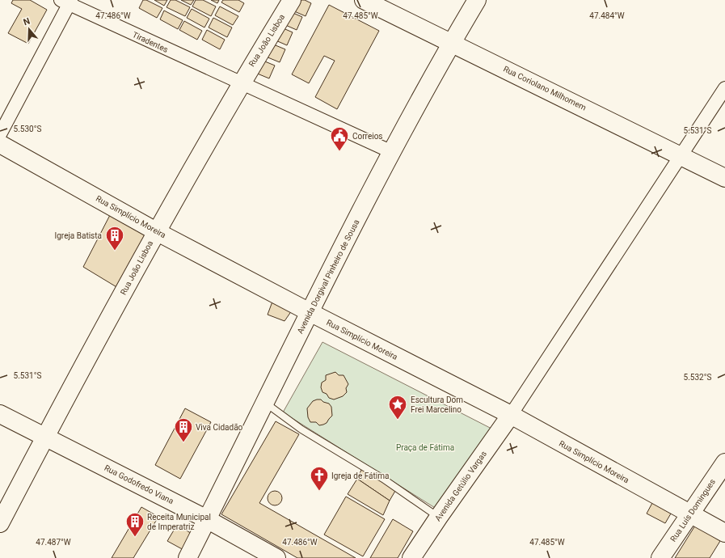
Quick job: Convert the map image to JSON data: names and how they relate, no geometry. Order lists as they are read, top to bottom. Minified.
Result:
{"streets":{"main road":["Rua João Lisboa","Rua Coriolano Milhomem","Rua Simplício Moreira","Avenida Dorgival Pinheiro de Sousa","Rua Godofredo Viana","Avenida Getúlio Vargas","Rua Luís Domingues"],"street":["Tiradentes"]},"crossings":[["Rua João Lisboa","Tiradentes"],["Rua João Lisboa","Rua Simplício Moreira"],["Rua João Lisboa","Rua Godofredo Viana"],["Tiradentes","Avenida Dorgival Pinheiro de Sousa"],["Rua Coriolano Milhomem","Avenida Dorgival Pinheiro de Sousa"],["Rua Simplício Moreira","Avenida Dorgival Pinheiro de Sousa"],["Rua Simplício Moreira","Avenida Getúlio Vargas"],["Rua Simplício Moreira","Rua Luís Domingues"],["Avenida Dorgival Pinheiro de Sousa","Rua Godofredo Viana"]],"parks":["Praça de Fátima"],"places":{"public building":["Correios"],"building":["Igreja Batista","Viva Cidadão","Receita Municipal de Imperatriz"],"place":["Escultura Dom Frei Marcelino"],"church":["Igreja de Fátima"]},"north":"top","coordinates":["47.486°W","47.485°W","47.484°W","5.530°S","5.531°S","5.532°S","47.487°W"]}
